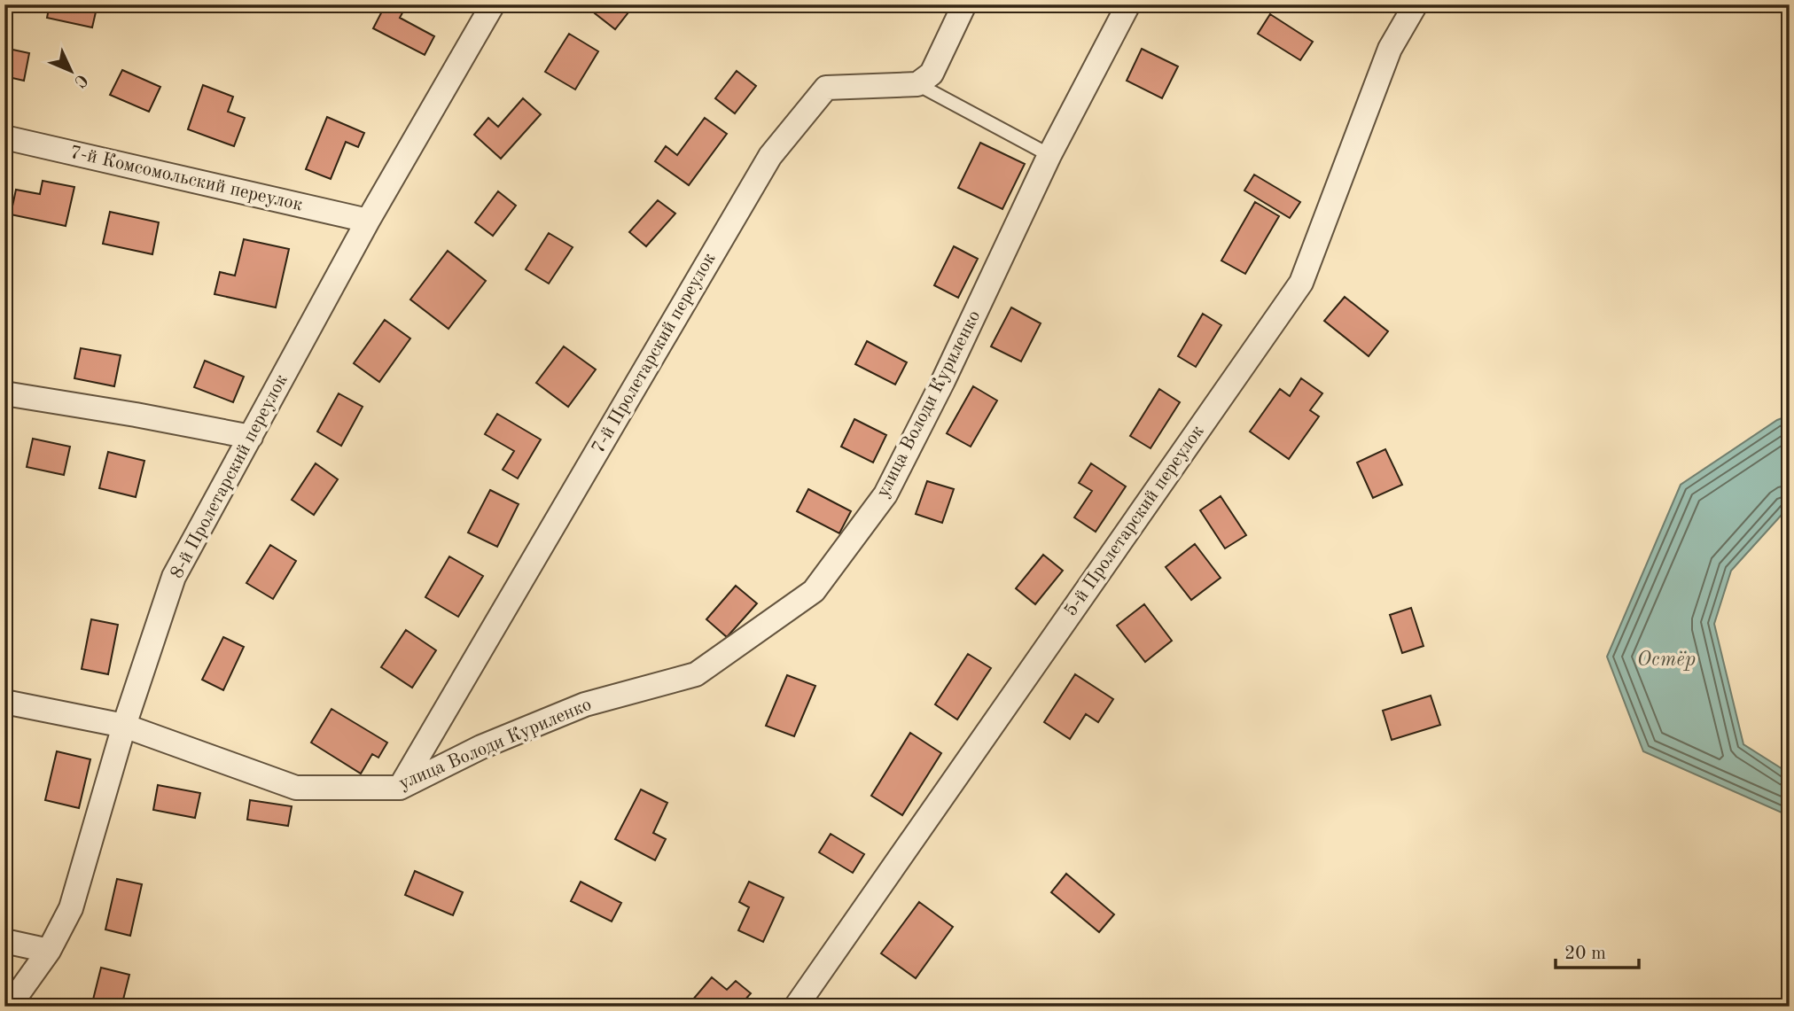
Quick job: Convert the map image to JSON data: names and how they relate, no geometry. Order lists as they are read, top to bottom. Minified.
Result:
{"streets":{"street":["7-й Комсомольский переулок","7-й Пролетарский переулок","улица Володи Куриленко","8-й Пролетарский переулок","5-й Пролетарский переулок"]},"crossings":[["7-й Комсомольский переулок","8-й Пролетарский переулок"],["7-й Пролетарский переулок","улица Володи Куриленко"],["улица Володи Куриленко","8-й Пролетарский переулок"]],"water":["Остёр"],"scale_bar":"20 m","north":"bottom right"}
